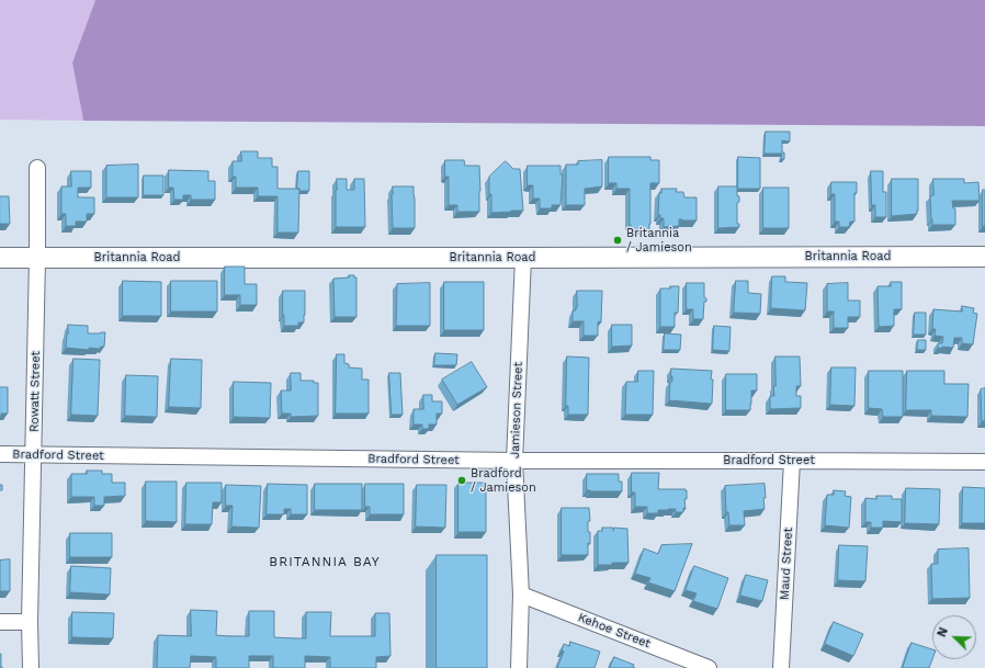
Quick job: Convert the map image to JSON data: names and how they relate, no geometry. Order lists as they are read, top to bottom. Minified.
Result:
{"streets":{"street":["Britannia Road","Rowatt Street","Jamieson Street","Bradford Street","Maud Street","Kehoe Street"]},"crossings":[["Britannia Road","Rowatt Street"],["Britannia Road","Jamieson Street"],["Rowatt Street","Bradford Street"],["Jamieson Street","Bradford Street"],["Jamieson Street","Kehoe Street"],["Bradford Street","Maud Street"]],"districts":["BRITANNIA BAY"],"places":["Britannia / Jamieson","Bradford / Jamieson"],"north":"top left"}
